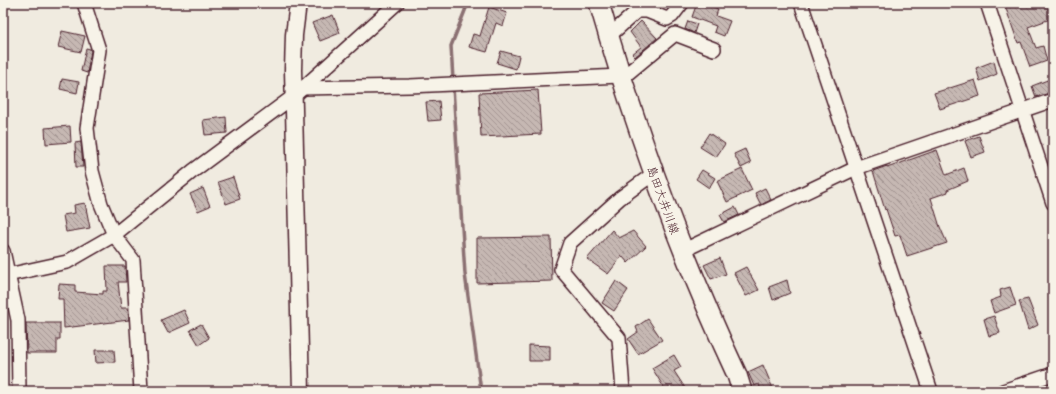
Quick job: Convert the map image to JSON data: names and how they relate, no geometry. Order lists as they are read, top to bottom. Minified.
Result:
{"streets":{"main road":["島田大井川線"]}}
